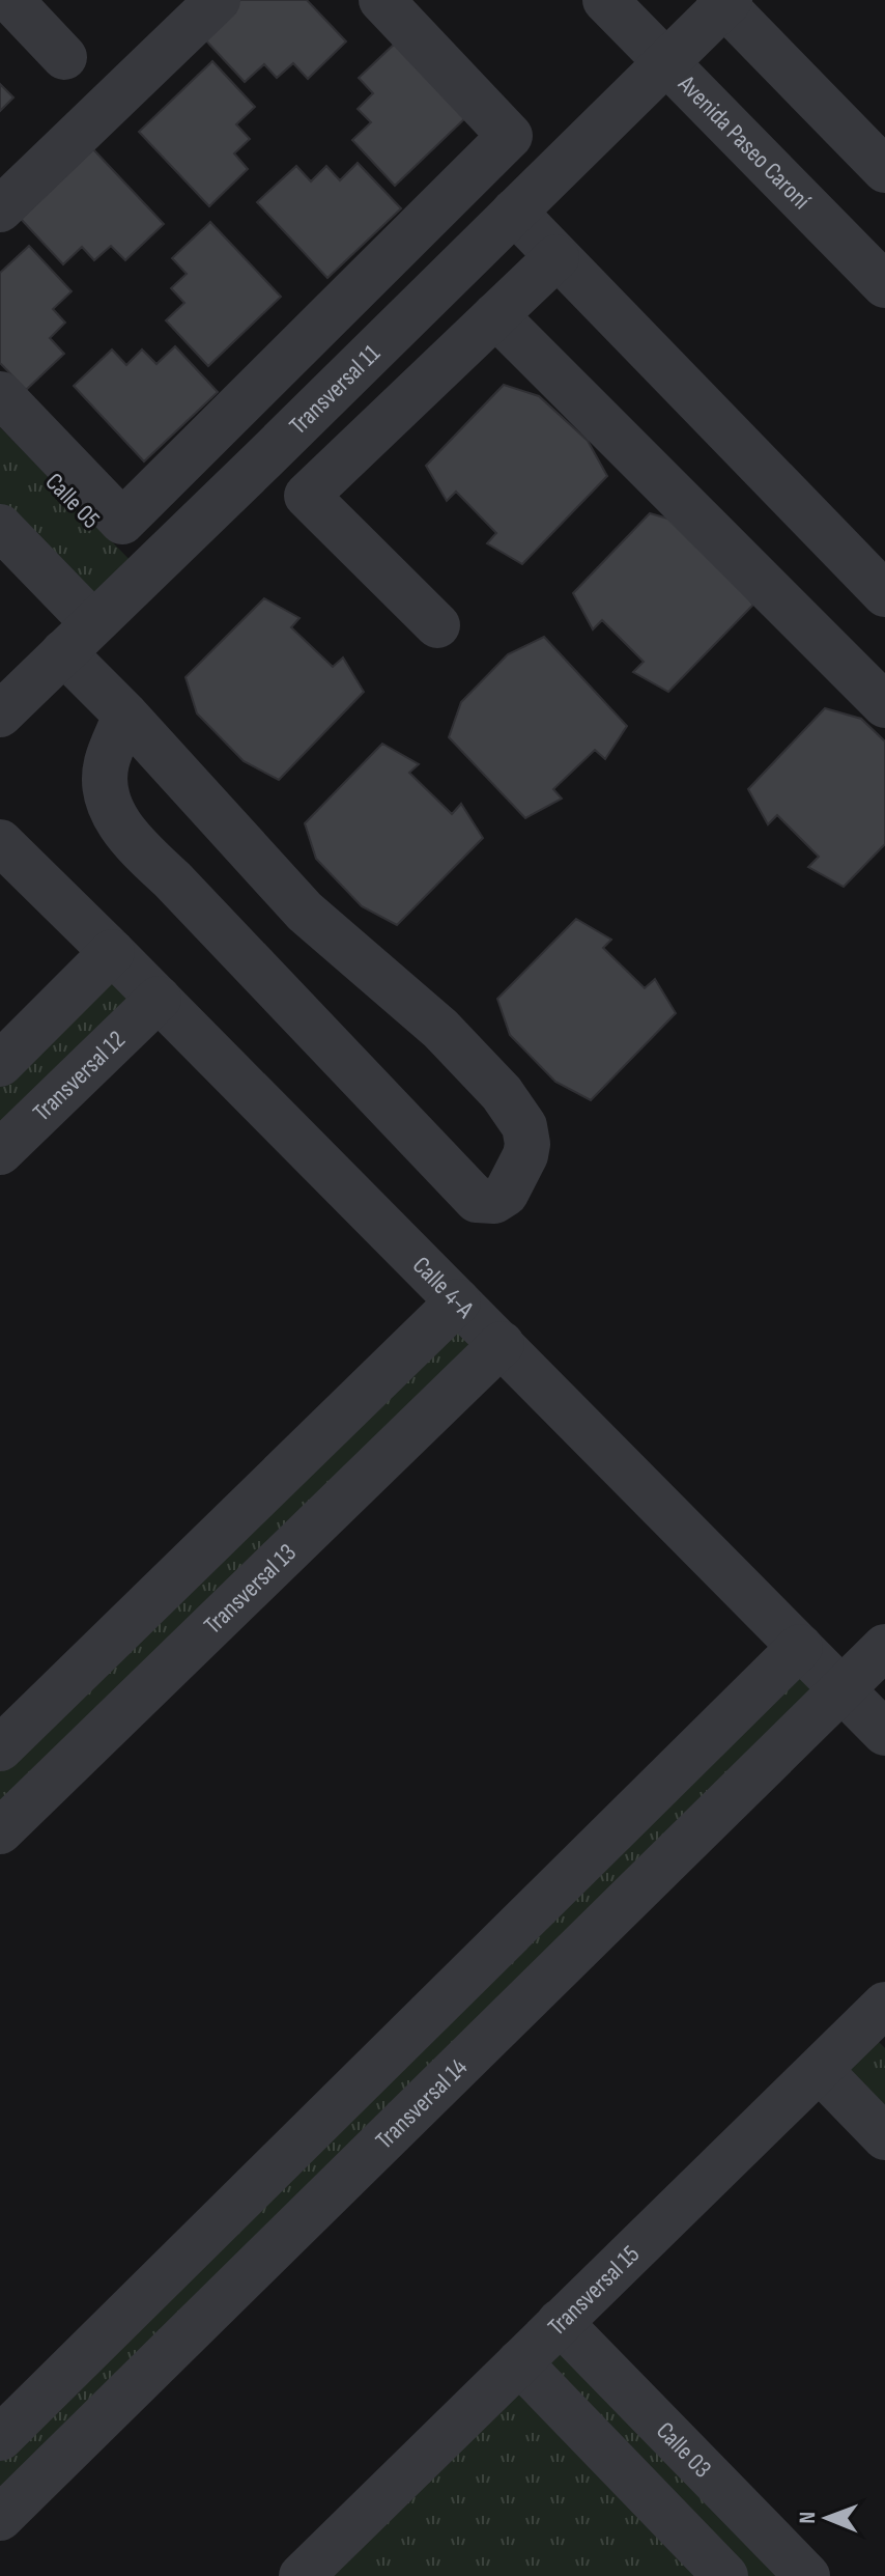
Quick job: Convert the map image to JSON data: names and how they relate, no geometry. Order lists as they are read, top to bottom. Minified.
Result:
{"streets":{"street":["Avenida Paseo Caroní","Transversal 11","Calle 05","Transversal 12","Calle 4-A","Transversal 13","Transversal 14","Transversal 15","Calle 03"]},"crossings":[["Avenida Paseo Caroní","Transversal 11"],["Transversal 11","Calle 05"],["Transversal 12","Calle 4-A"],["Calle 4-A","Transversal 13"],["Calle 4-A","Transversal 14"],["Transversal 15","Calle 03"]],"north":"left"}
